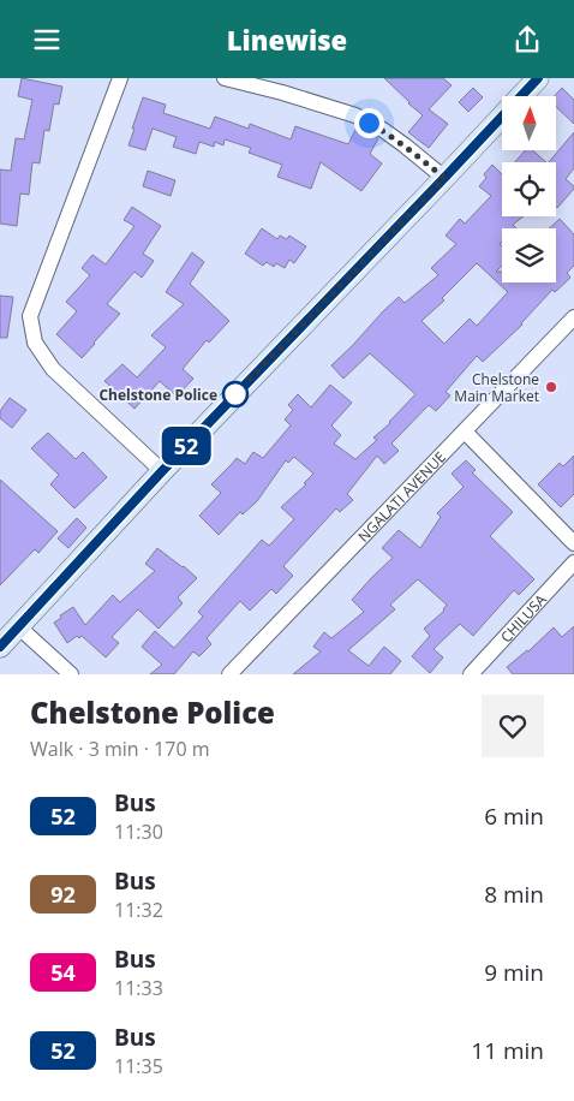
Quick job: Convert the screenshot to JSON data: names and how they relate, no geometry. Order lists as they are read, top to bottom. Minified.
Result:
{"streets":{"street":["NGALATI AVENUE","CHILUSA"]},"places":["Chelstone Main Market","Chelstone Police"],"lines":["bus line 52"],"north":"top","page":{"header":"Linewise","on_map":"52","heading":["Chelstone Police","Walk · 3 min · 170 m"],"list":[{"mark":"52","name":"Bus","note":"11:30","value":"6 min"},{"mark":"92","name":"Bus","note":"11:32","value":"8 min"},{"mark":"54","name":"Bus","note":"11:33","value":"9 min"},{"mark":"52","name":"Bus","note":"11:35","value":"11 min"}]}}
